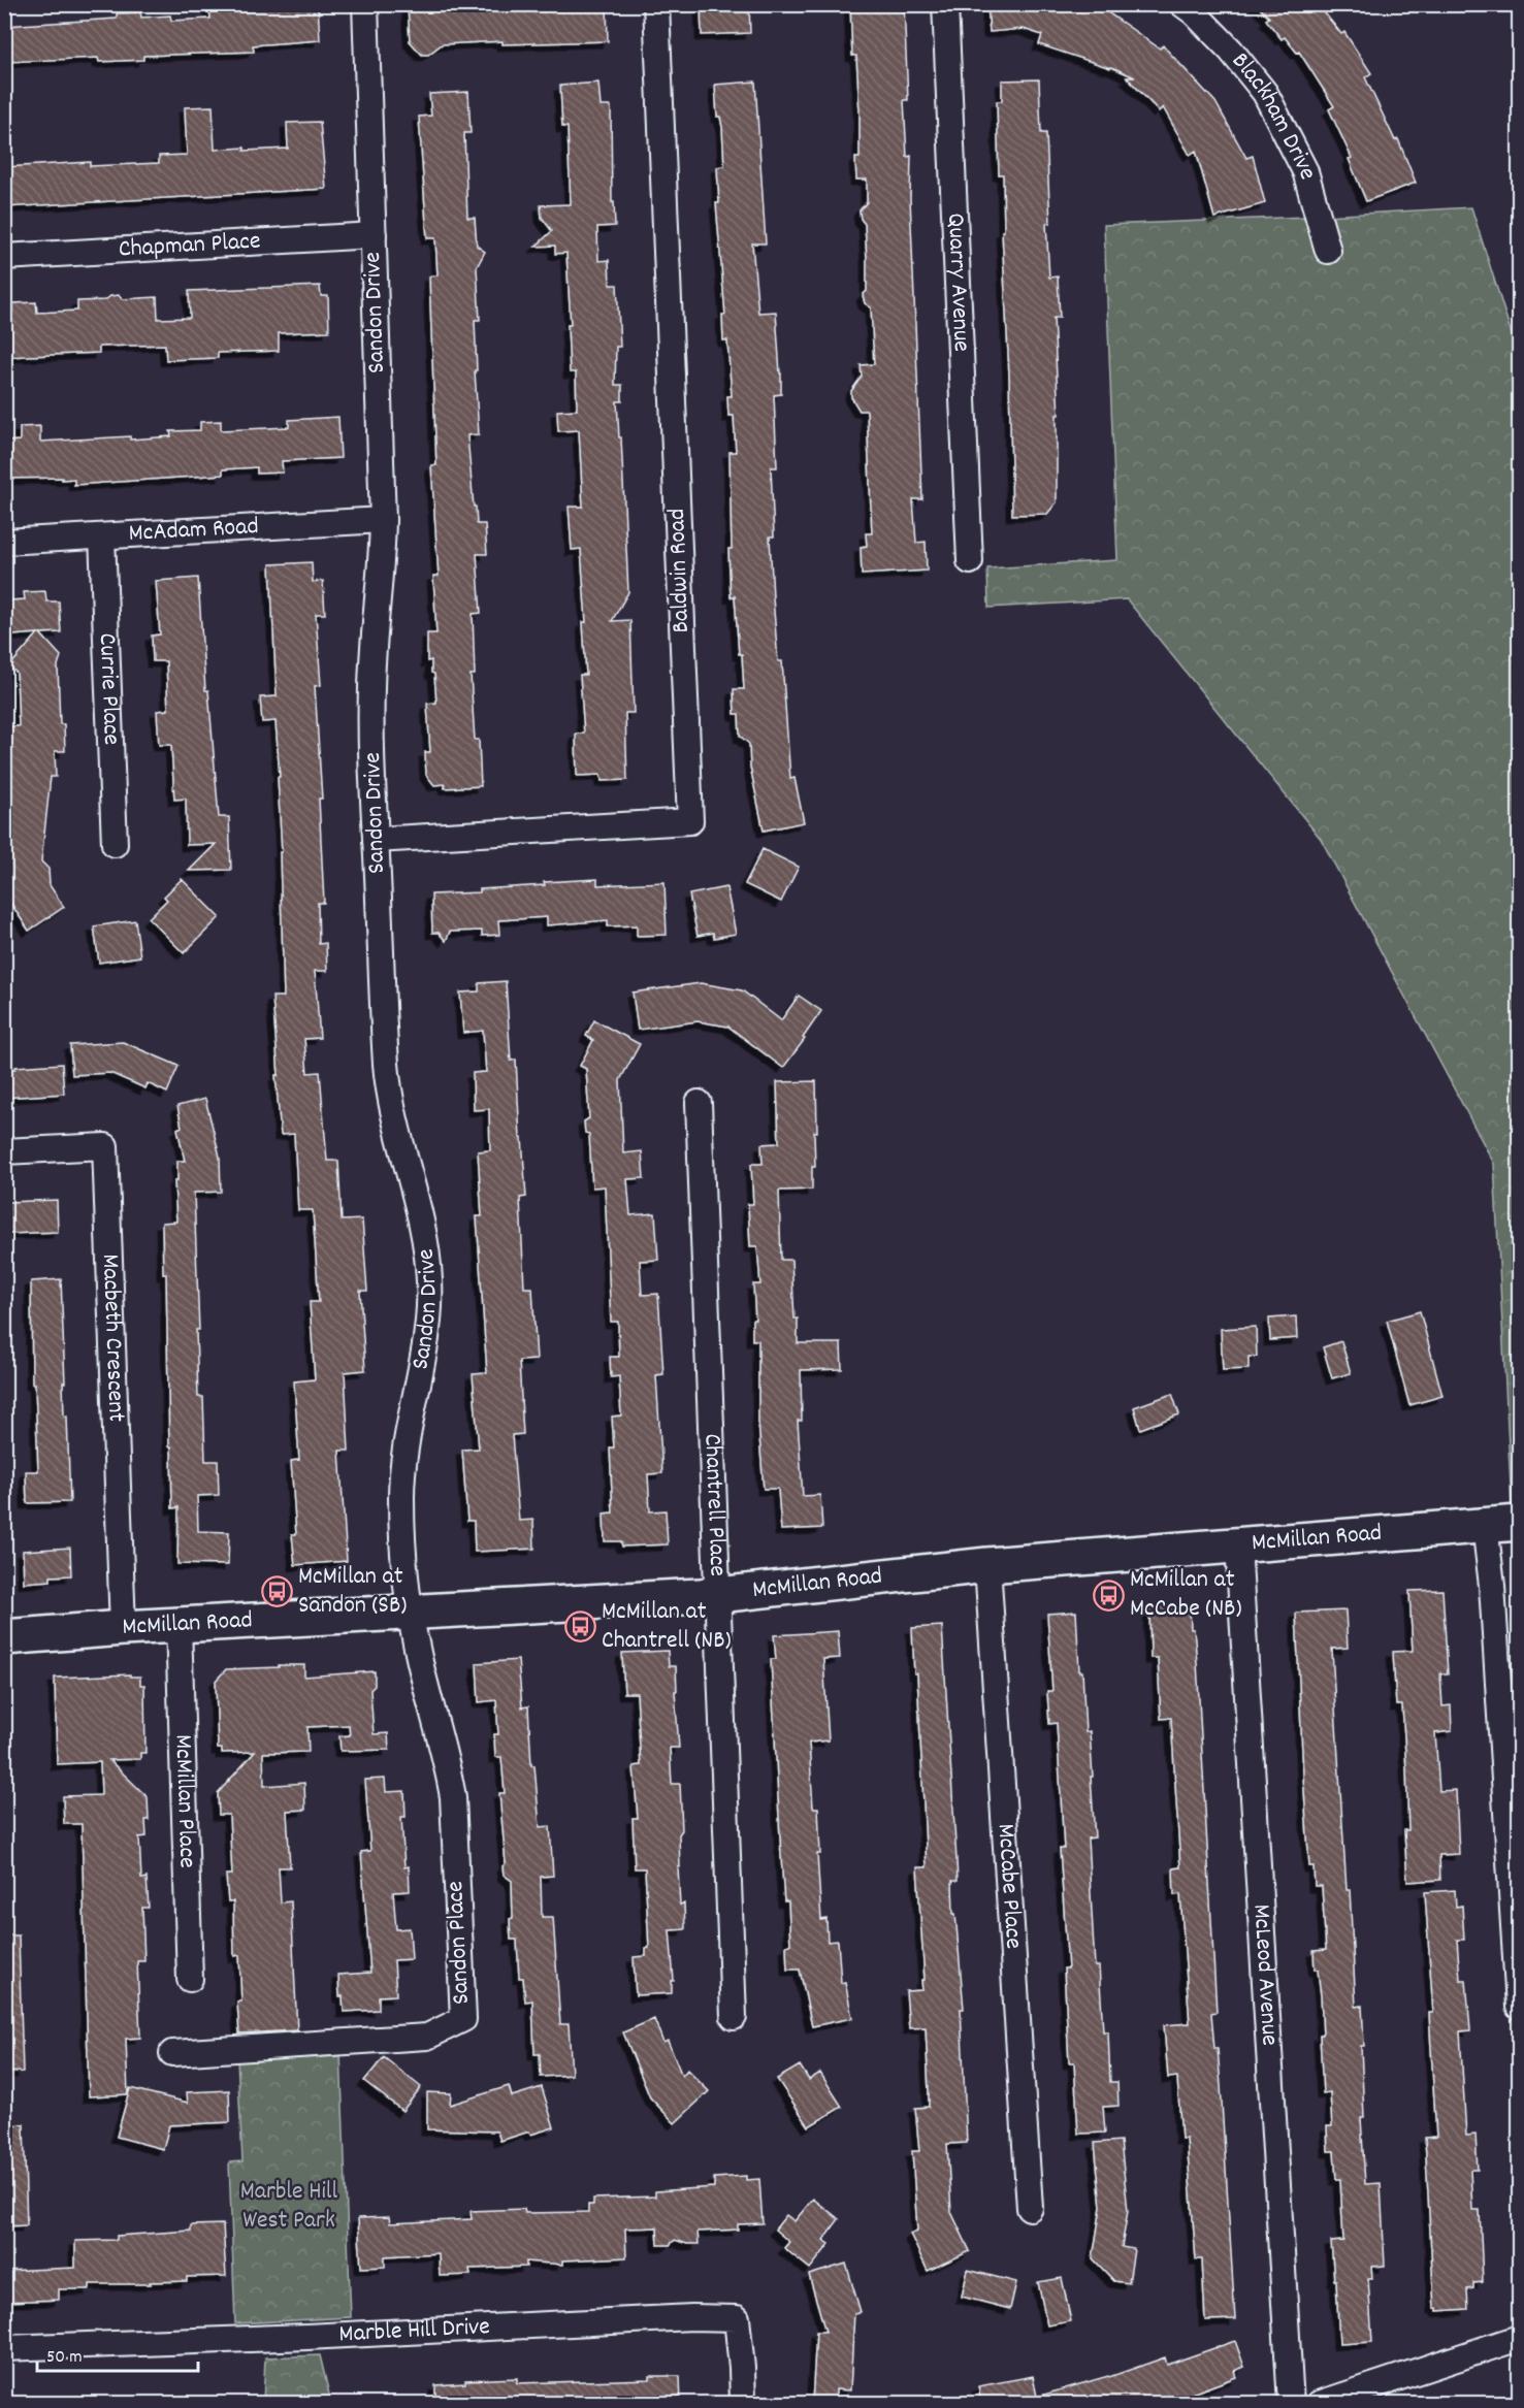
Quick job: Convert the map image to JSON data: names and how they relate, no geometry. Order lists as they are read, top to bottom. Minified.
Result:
{"streets":{"main road":["McMillan Road"],"street":["Blackham Drive","Chapman Place","Quarry Avenue","Sandon Drive","McAdam Road","Baldwin Road","Currie Place","Macbeth Crescent","Chantrell Place","McMillan Place","McCabe Place","Sandon Place","McLeod Avenue","Marble Hill Drive"]},"crossings":[["Chapman Place","Sandon Drive"],["Sandon Drive","McAdam Road"],["Sandon Drive","Baldwin Road"],["Sandon Drive","McMillan Road"],["Sandon Drive","Sandon Place"],["McAdam Road","Currie Place"],["Macbeth Crescent","McMillan Road"],["Chantrell Place","McMillan Road"],["McMillan Road","McMillan Place"],["McMillan Road","McCabe Place"],["McMillan Road","Sandon Place"],["McMillan Road","McLeod Avenue"]],"parks":["Marble Hill West Park"],"places":{"bus stop":["McMillan at Sandon (SB)","McMillan at McCabe (NB)","McMillan at Chantrell (NB)"]},"scale_bar":"50 m"}
